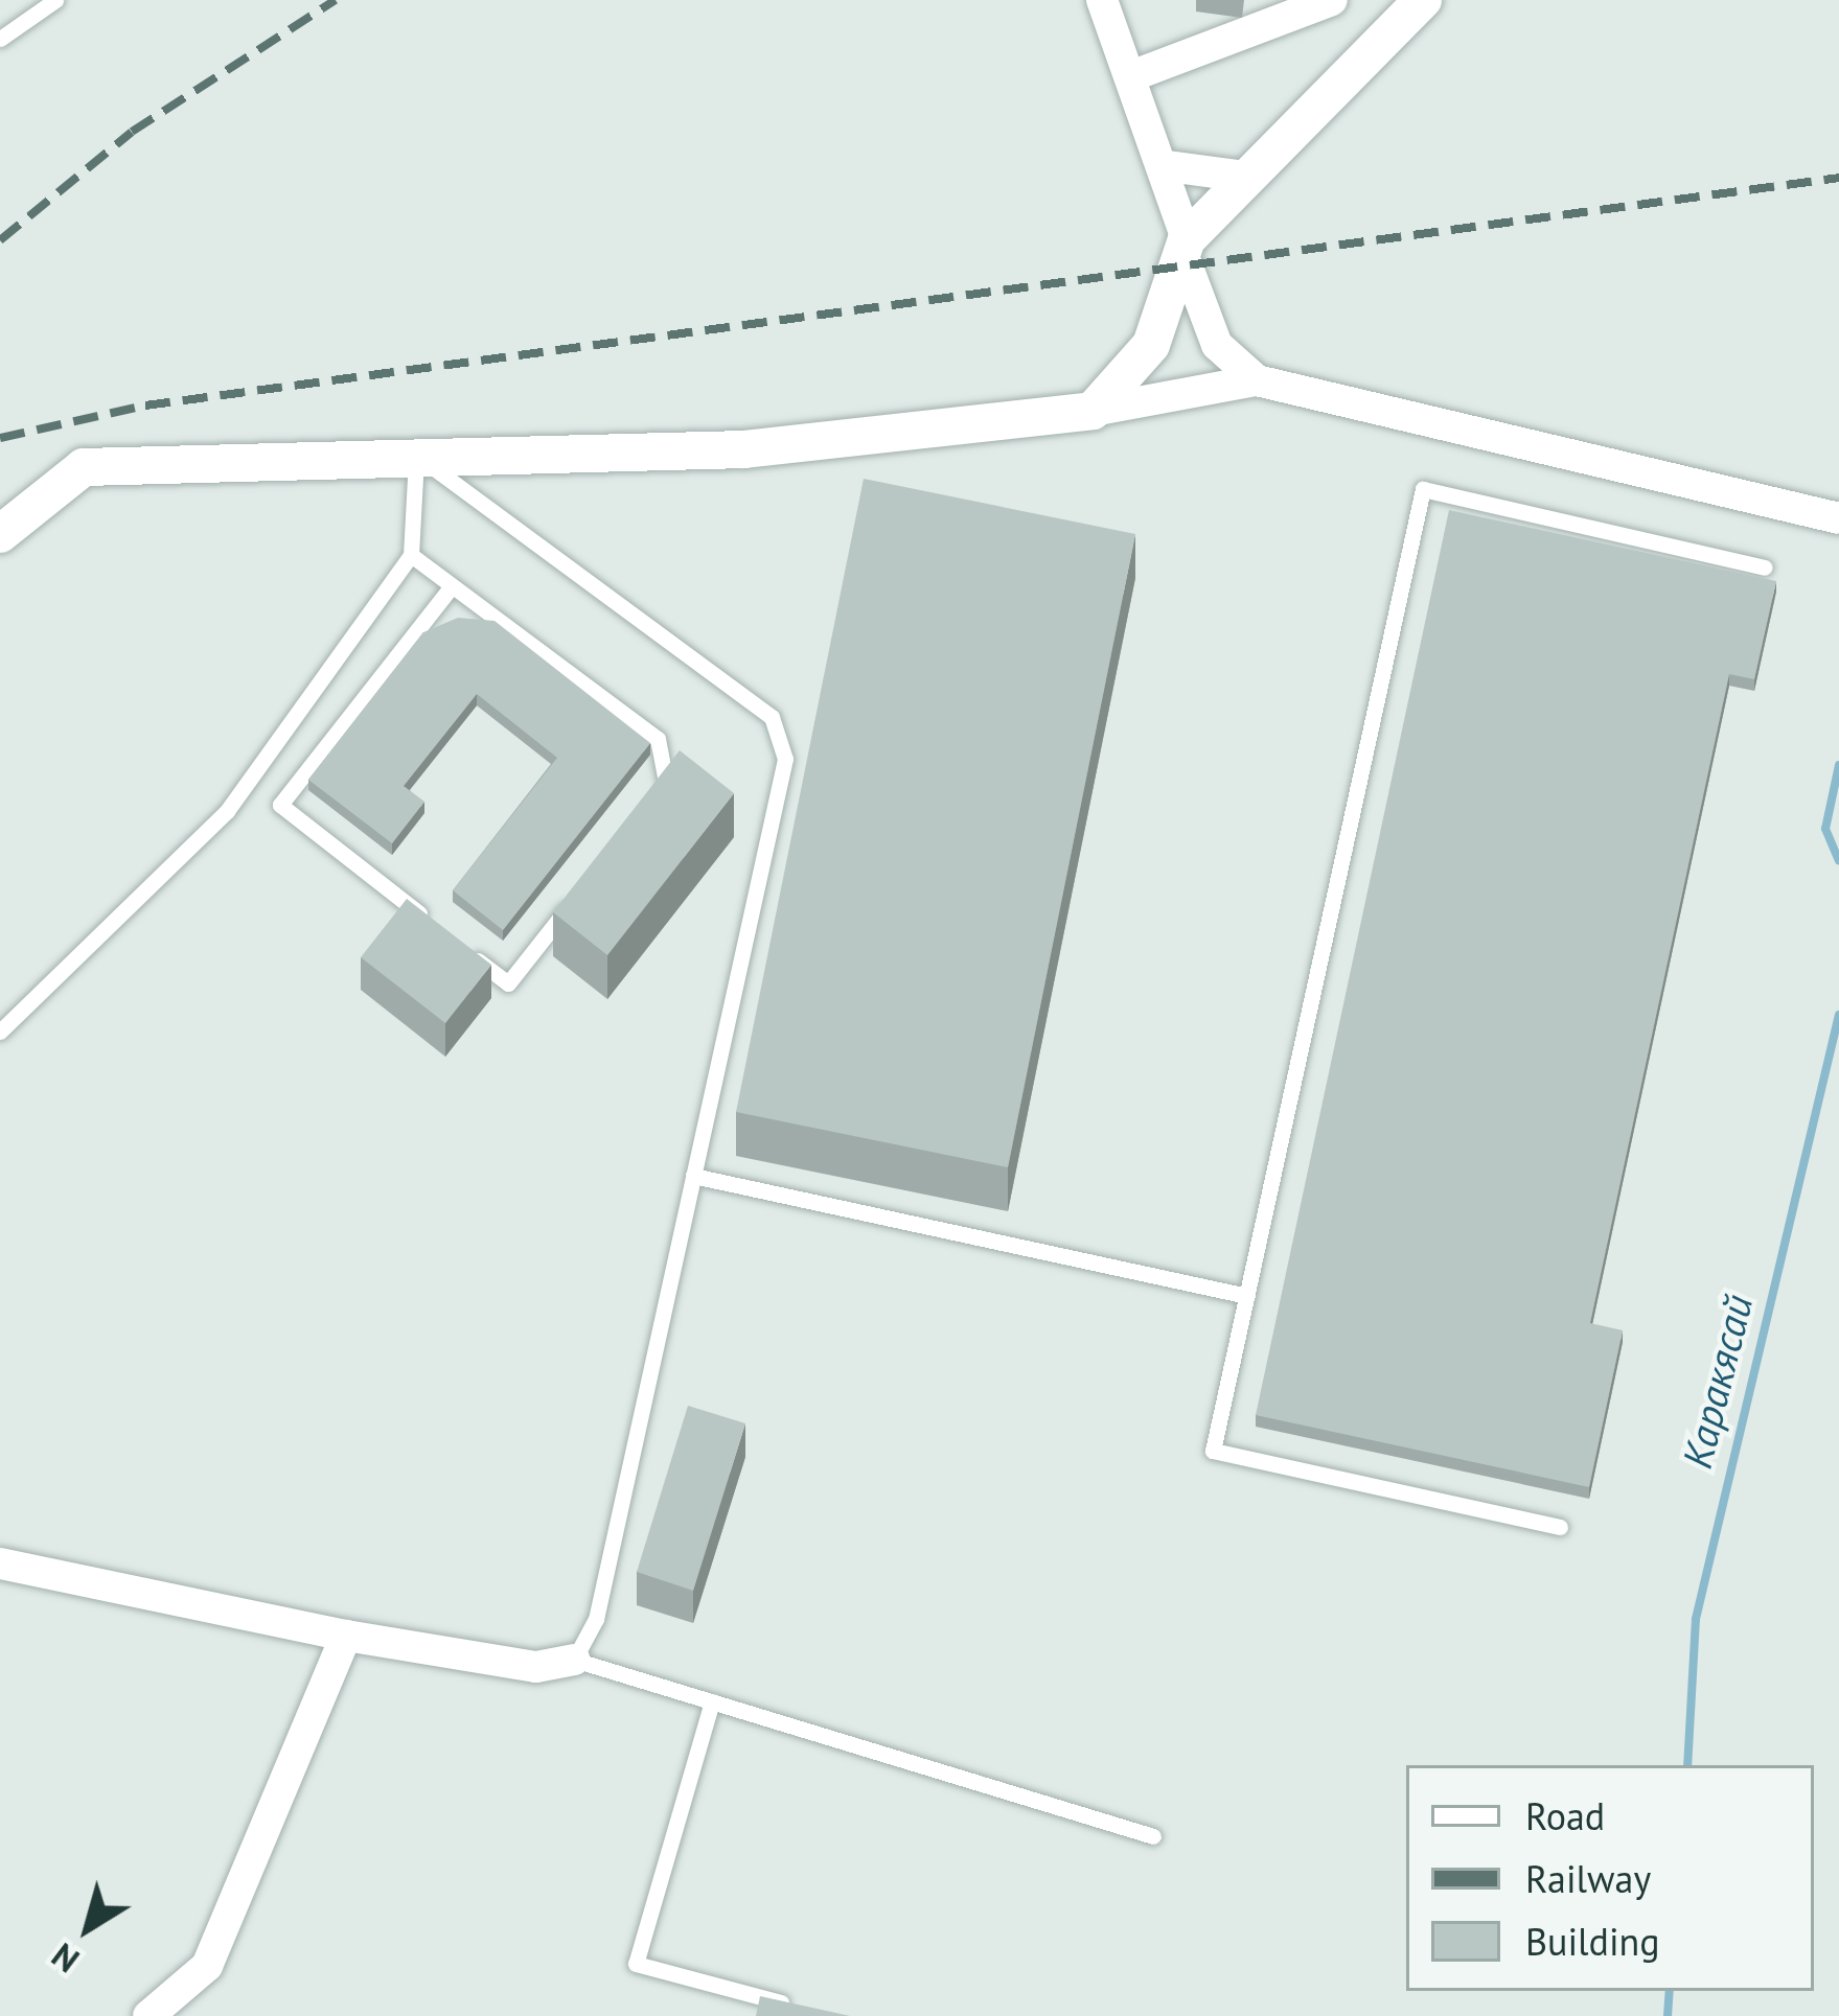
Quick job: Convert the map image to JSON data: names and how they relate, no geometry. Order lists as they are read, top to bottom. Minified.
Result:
{"water":["Каракясай"],"legend":["Road","Railway","Building"],"north":"bottom left"}
